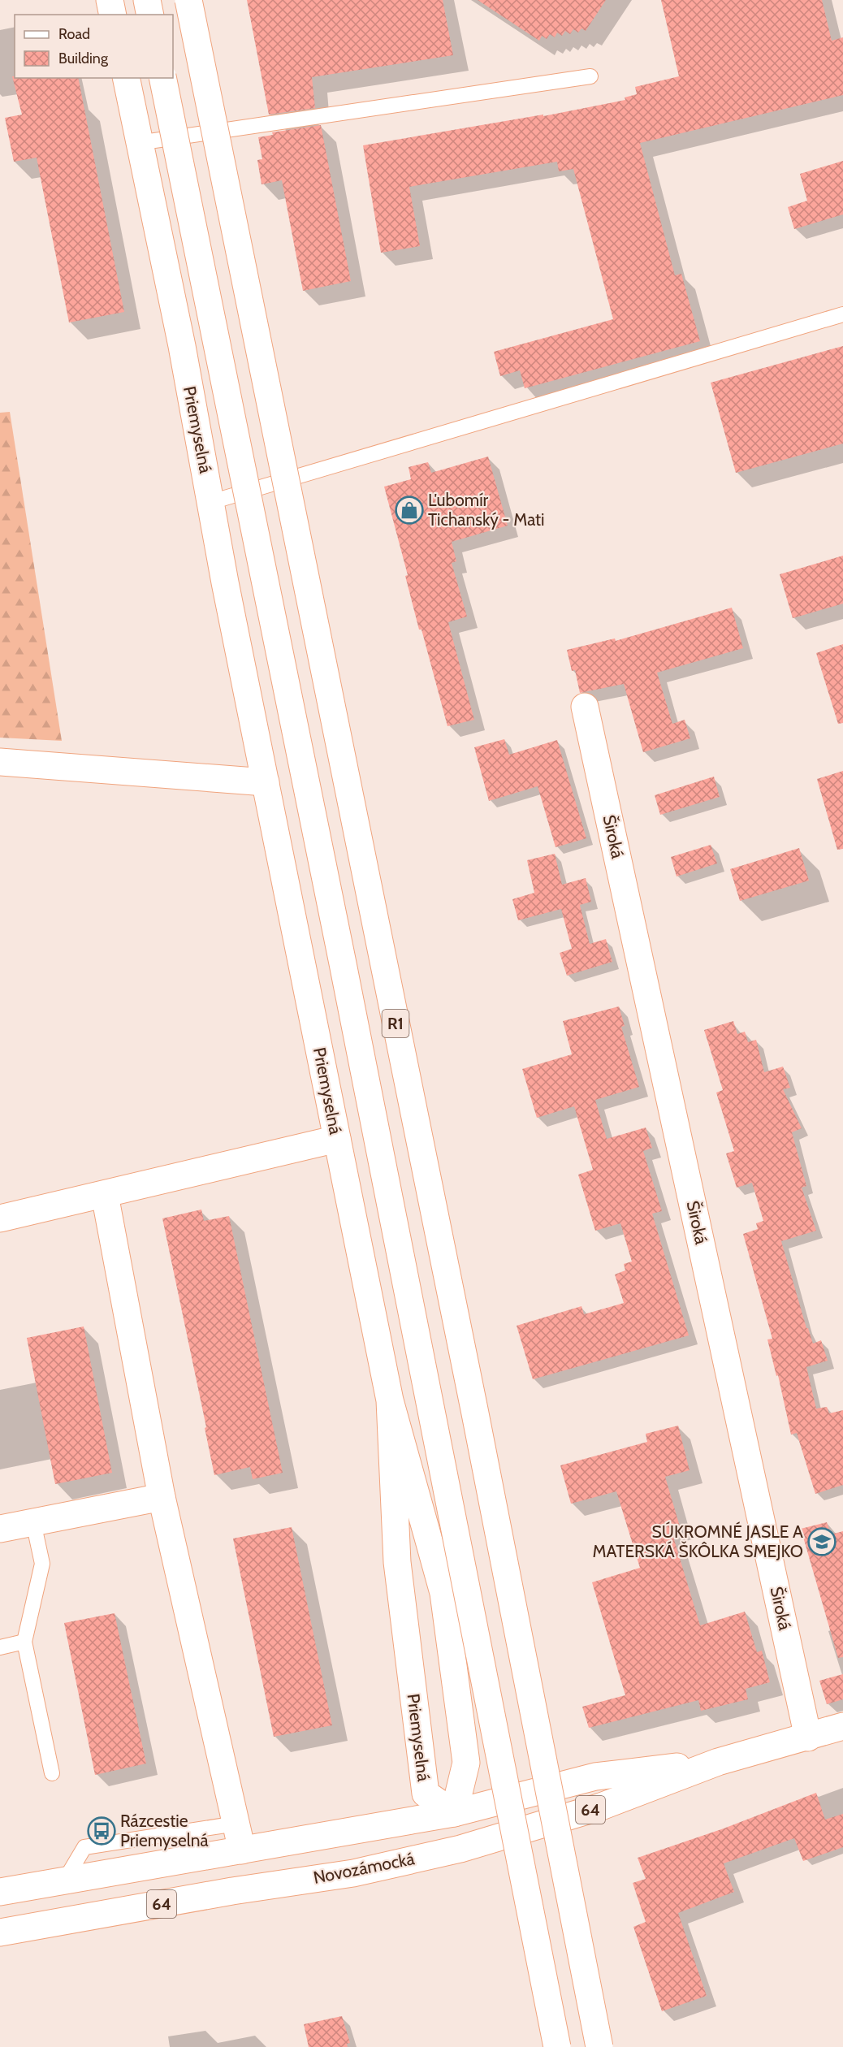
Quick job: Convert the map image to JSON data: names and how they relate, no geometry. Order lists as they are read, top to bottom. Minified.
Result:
{"streets":{"main road":["Priemyselná","Široká","R1","64","Novozámocká"]},"crossings":[["Priemyselná","Novozámocká"],["Široká","Novozámocká"]],"places":{"shop":["Ľubomír Tichanský - Mati"],"school or university":["SÚKROMNÉ JASLE A MATERSKÁ ŠKÔLKA SMEJKO"],"bus stop":["Rázcestie Priemyselná"]},"legend":["Road","Building"]}
